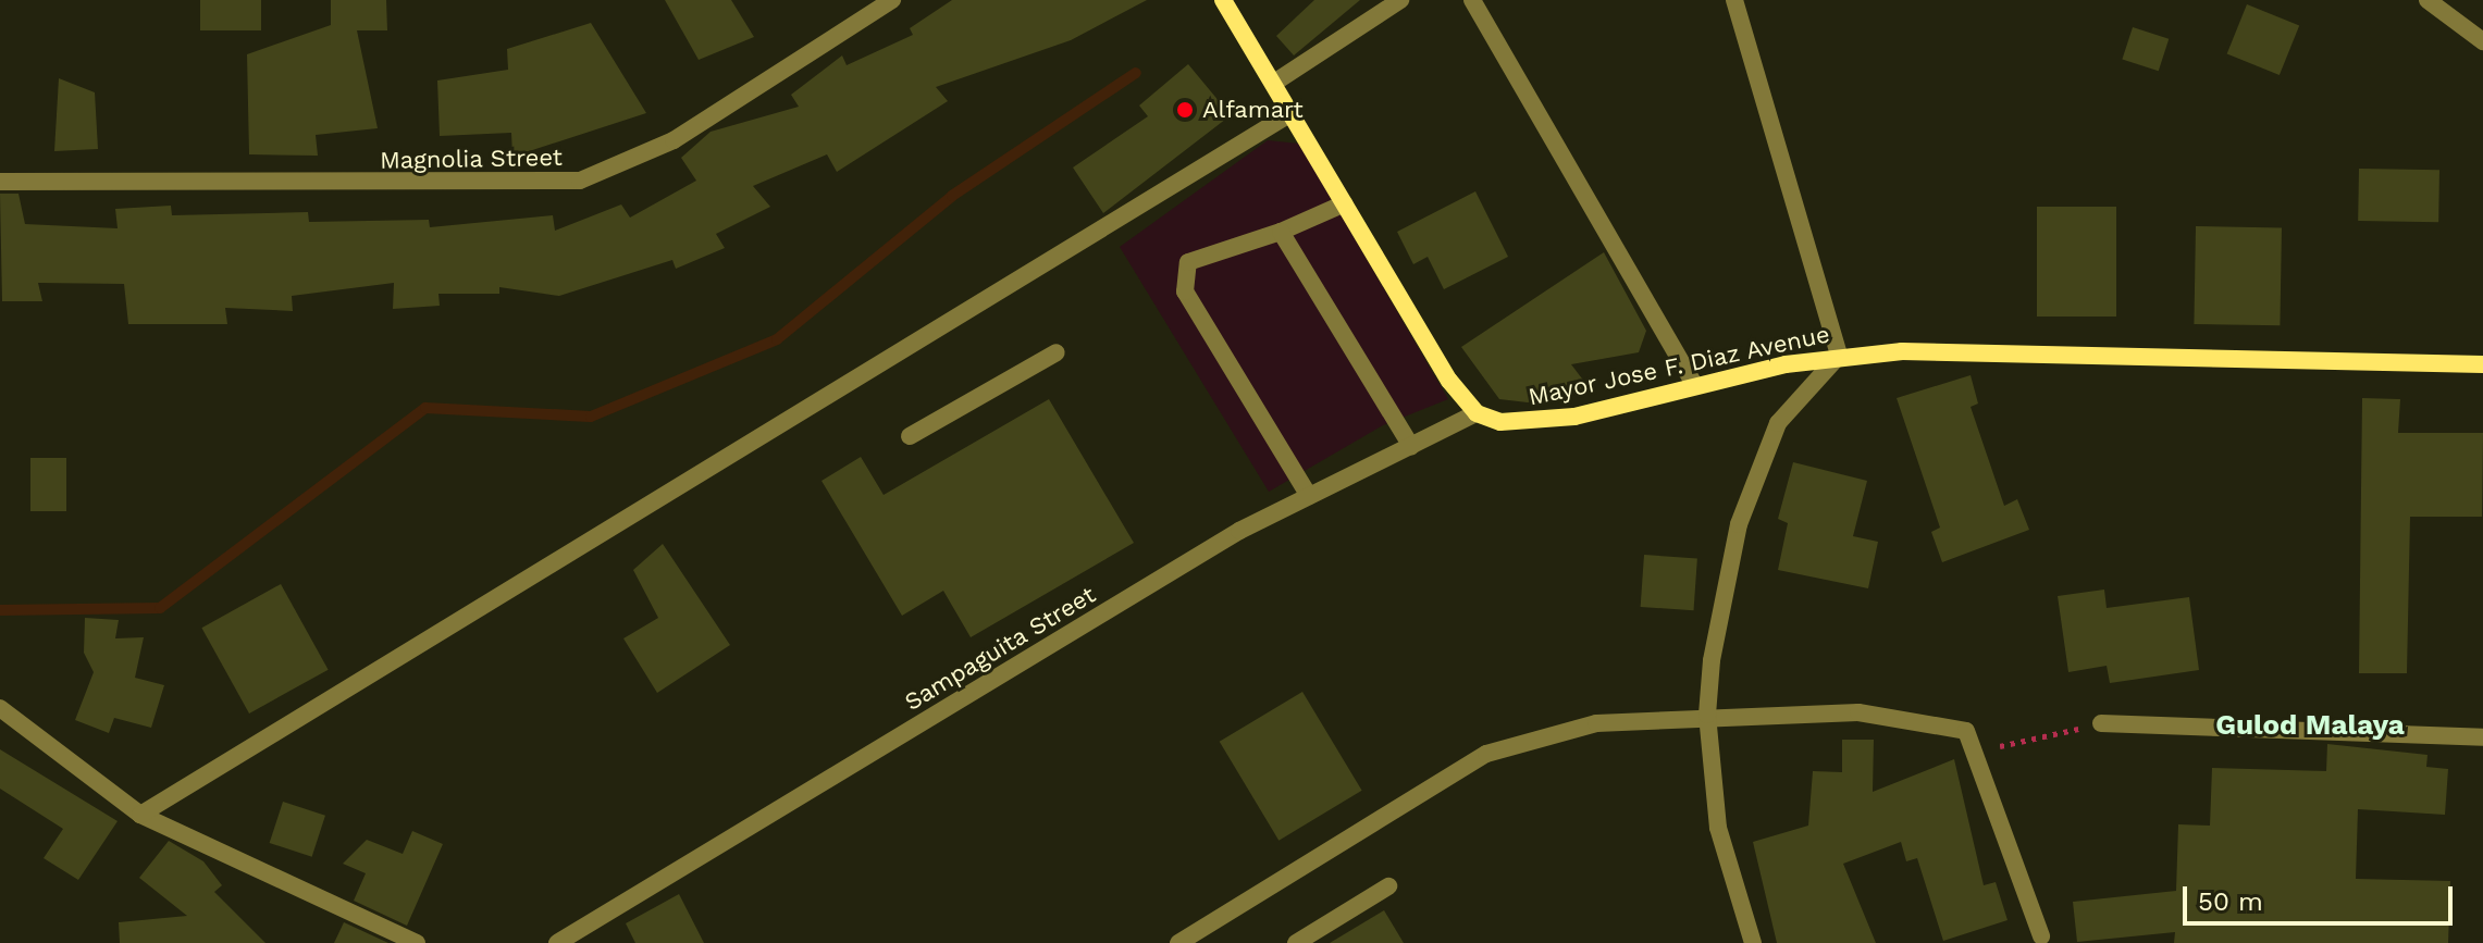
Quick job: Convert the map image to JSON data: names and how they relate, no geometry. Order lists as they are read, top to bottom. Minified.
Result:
{"streets":{"main road":["Mayor Jose F. Diaz Avenue"],"street":["Magnolia Street","Sampaguita Street"]},"crossings":[["Mayor Jose F. Diaz Avenue","Sampaguita Street"]],"districts":["Gulod Malaya"],"places":["Alfamart"],"scale_bar":"50 m"}
